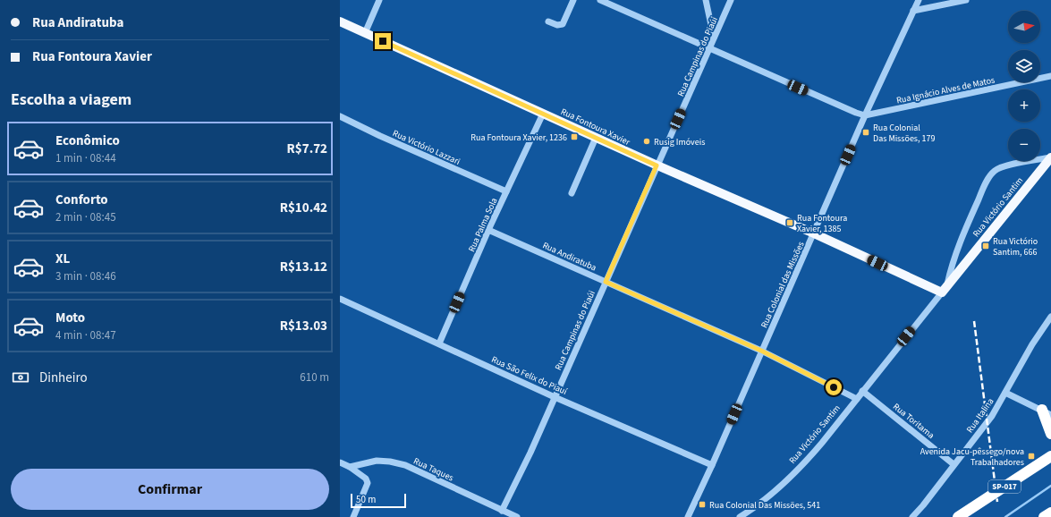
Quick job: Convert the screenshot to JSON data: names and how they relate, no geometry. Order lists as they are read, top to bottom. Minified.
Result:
{"streets":{"highway":["SP-017"],"main road":["Rua Fontoura Xavier","Rua Victório Santim"],"street":["Rua Campinas do Piaúi","Rua Ignácio Alves de Matos","Rua Victório Lazzari","Rua Palma Sola","Rua Andiratuba","Rua Colonial das Missões","Rua São Felix do Piauí","Rua Italina","Rua Toritama","Rua Taques"]},"crossings":[["Rua Campinas do Piaúi","Rua Fontoura Xavier"],["Rua Campinas do Piaúi","Rua Andiratuba"],["Rua Campinas do Piaúi","Rua São Felix do Piauí"],["Rua Campinas do Piaúi","Rua Taques"],["Rua Ignácio Alves de Matos","Rua Colonial das Missões"],["Rua Fontoura Xavier","Rua Victório Santim"],["Rua Fontoura Xavier","Rua Palma Sola"],["Rua Fontoura Xavier","Rua Colonial das Missões"],["Rua Victório Lazzari","Rua Palma Sola"],["Rua Victório Santim","Rua Andiratuba"],["Rua Victório Santim","Rua Toritama"],["Rua Palma Sola","Rua Andiratuba"],["Rua Palma Sola","Rua São Felix do Piauí"],["Rua Andiratuba","Rua Colonial das Missões"],["Rua Colonial das Missões","Rua São Felix do Piauí"],["Rua Italina","Rua Toritama"]],"places":{"transit":["Rua Colonial Das Missões, 179","Rua Fontoura Xavier, 1236","Rua Fontoura Xavier, 1385","Rua Victório Santim, 666","Avenida Jacu-pêssego/nova Trabalhadores","Rua Colonial Das Missões, 541"],"other":["Rusig Imóveis"]},"scale_bar":"50 m","north":"right","page":{"banner":["Rua Andiratuba","Rua Fontoura Xavier"],"map_buttons":["+","−"],"heading":"Escolha a viagem","list":[{"name":"Econômico","note":"1 min · 08:44","value":"R$7.72"},{"name":"Conforto","note":"2 min · 08:45","value":"R$10.42"},{"name":"XL","note":"3 min · 08:46","value":"R$13.12"},{"name":"Moto","note":"4 min · 08:47","value":"R$13.03"}],"pay":["Dinheiro","610 m"],"buttons":"Confirmar","scale":"50 m"}}
